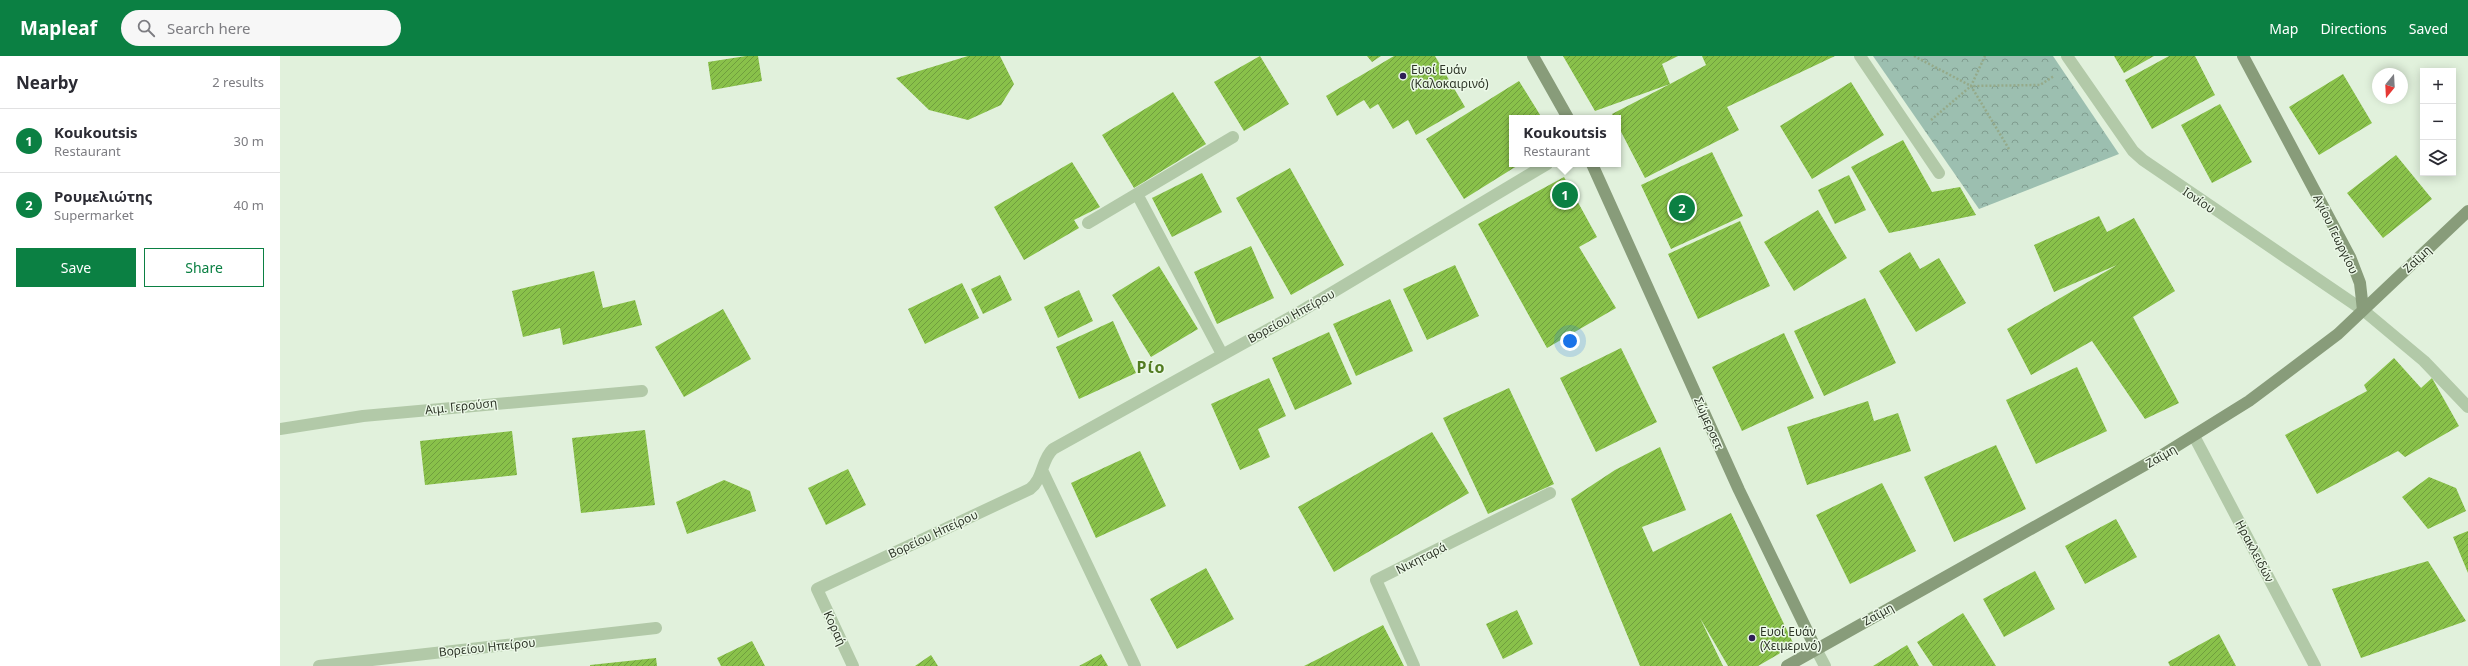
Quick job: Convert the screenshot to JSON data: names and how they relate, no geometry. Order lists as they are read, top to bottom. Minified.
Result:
{"streets":{"street":["Ιονίου","Αγίου Γεωργίου","Ζαΐμη","Βορείου Ηπείρου","Αιμ. Γερούση","Σώμερσετ","Ηρακλειδών","Νικηταρά","Κοραή"]},"crossings":[["Ιονίου","Αγίου Γεωργίου"],["Ιονίου","Ζαΐμη"],["Αγίου Γεωργίου","Ζαΐμη"],["Ζαΐμη","Σώμερσετ"],["Ζαΐμη","Ηρακλειδών"],["Βορείου Ηπείρου","Κοραή"]],"districts":["Ρίο"],"places":["Ευοί Ευάν (Καλοκαιρινό)","Ευοί Ευάν (Χειμερινό)"],"north":"bottom","page":{"header":"Mapleaf","search":"Search here","nav":["Map","Directions","Saved"],"heading":["Nearby","2 results"],"map_buttons":["+","−"],"list":[{"mark":"1","name":"Koukoutsis","note":"Restaurant","value":"30 m"},{"mark":"2","name":"Ρουμελιώτης","note":"Supermarket","value":"40 m"}],"popup":["Koukoutsis","Restaurant"],"pins":["1","2"],"buttons":["Save","Share"]}}
